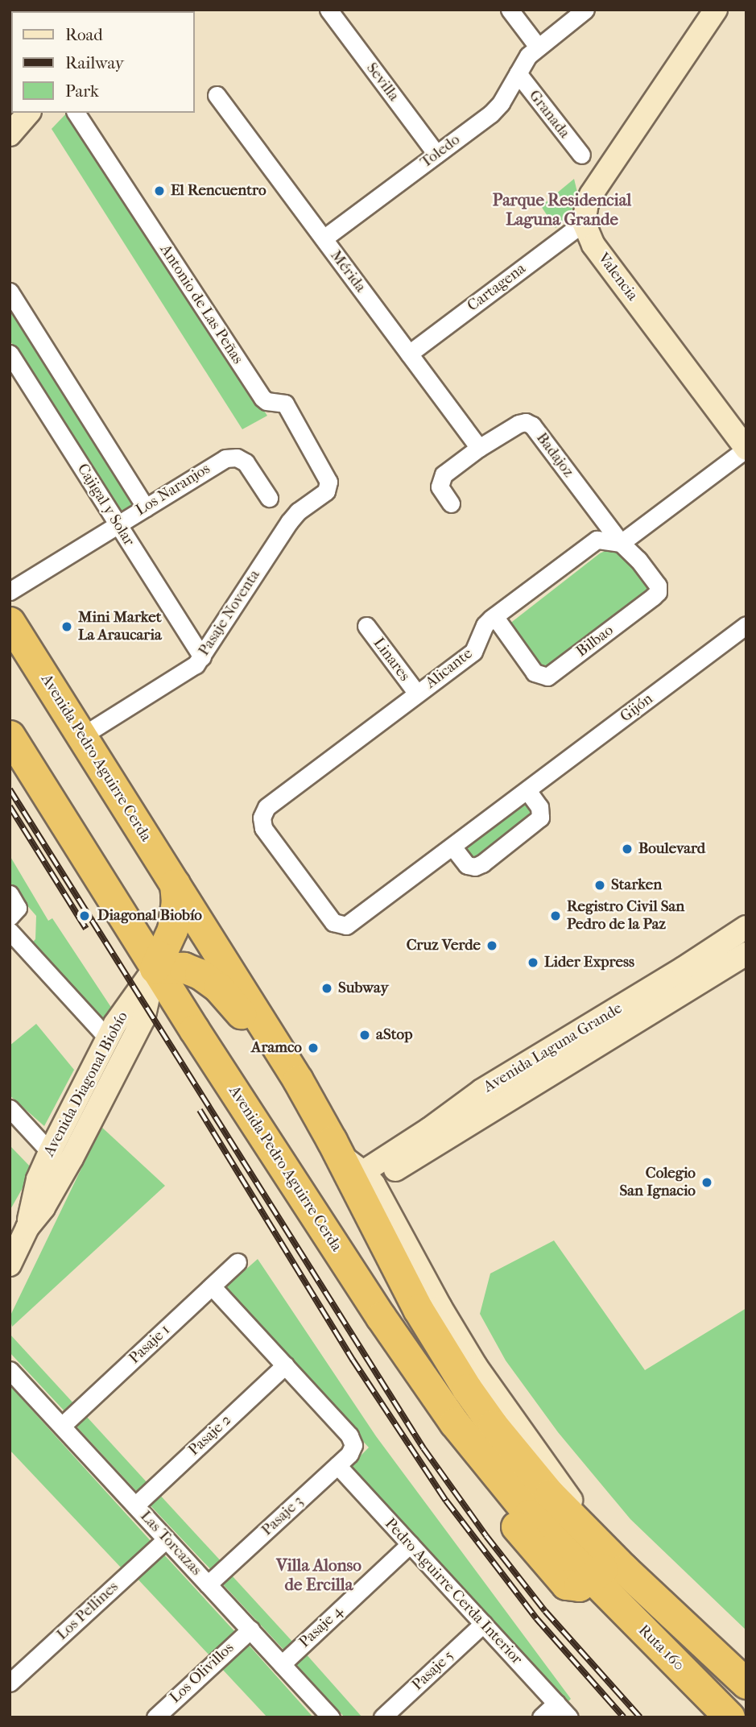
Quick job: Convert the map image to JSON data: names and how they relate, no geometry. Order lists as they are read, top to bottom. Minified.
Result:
{"streets":{"highway":["Avenida Pedro Aguirre Cerda","Ruta 160"],"main road":["Valencia","Avenida Laguna Grande","Avenida Diagonal Biobío"],"street":["Sevilla","Granada","Toledo","Mérida","Cartagena","Antonio de Las Peñas","Badajoz","Los Naranjos","Cajigal y Solar","Pasaje Noventa","Bilbao","Linares","Alicante","Gijón","Pasaje 1","Pasaje 2","Pasaje 3","Las Torcazas","Pedro Aguirre Cerda Interior","Los Pellines","Pasaje 4","Pasaje 5","Los Olivillos"]},"crossings":[["Sevilla","Toledo"],["Granada","Toledo"],["Toledo","Mérida"],["Mérida","Cartagena"],["Mérida","Badajoz"],["Valencia","Cartagena"],["Antonio de Las Peñas","Pasaje Noventa"],["Badajoz","Bilbao"],["Badajoz","Alicante"],["Los Naranjos","Cajigal y Solar"],["Cajigal y Solar","Pasaje Noventa"],["Pasaje Noventa","Avenida Pedro Aguirre Cerda"],["Bilbao","Alicante"],["Linares","Alicante"],["Alicante","Gijón"],["Avenida Pedro Aguirre Cerda","Avenida Laguna Grande"],["Avenida Pedro Aguirre Cerda","Avenida Diagonal Biobío"],["Avenida Pedro Aguirre Cerda","Ruta 160"],["Pasaje 1","Las Torcazas"],["Pasaje 2","Pasaje 3"],["Pasaje 2","Las Torcazas"],["Pasaje 3","Las Torcazas"],["Pasaje 3","Pedro Aguirre Cerda Interior"],["Las Torcazas","Los Pellines"],["Las Torcazas","Pasaje 4"],["Las Torcazas","Los Olivillos"],["Pedro Aguirre Cerda Interior","Pasaje 4"],["Pedro Aguirre Cerda Interior","Pasaje 5"]],"districts":["Parque Residencial Laguna Grande","Villa Alonso de Ercilla"],"places":["El Rencuentro","Mini Market La Araucaria","Boulevard","Starken","Diagonal Biobío","Registro Civil San Pedro de la Paz","Cruz Verde","Lider Express","Subway","aStop","Aramco","Colegio San Ignacio"],"legend":["Road","Railway","Park"]}
